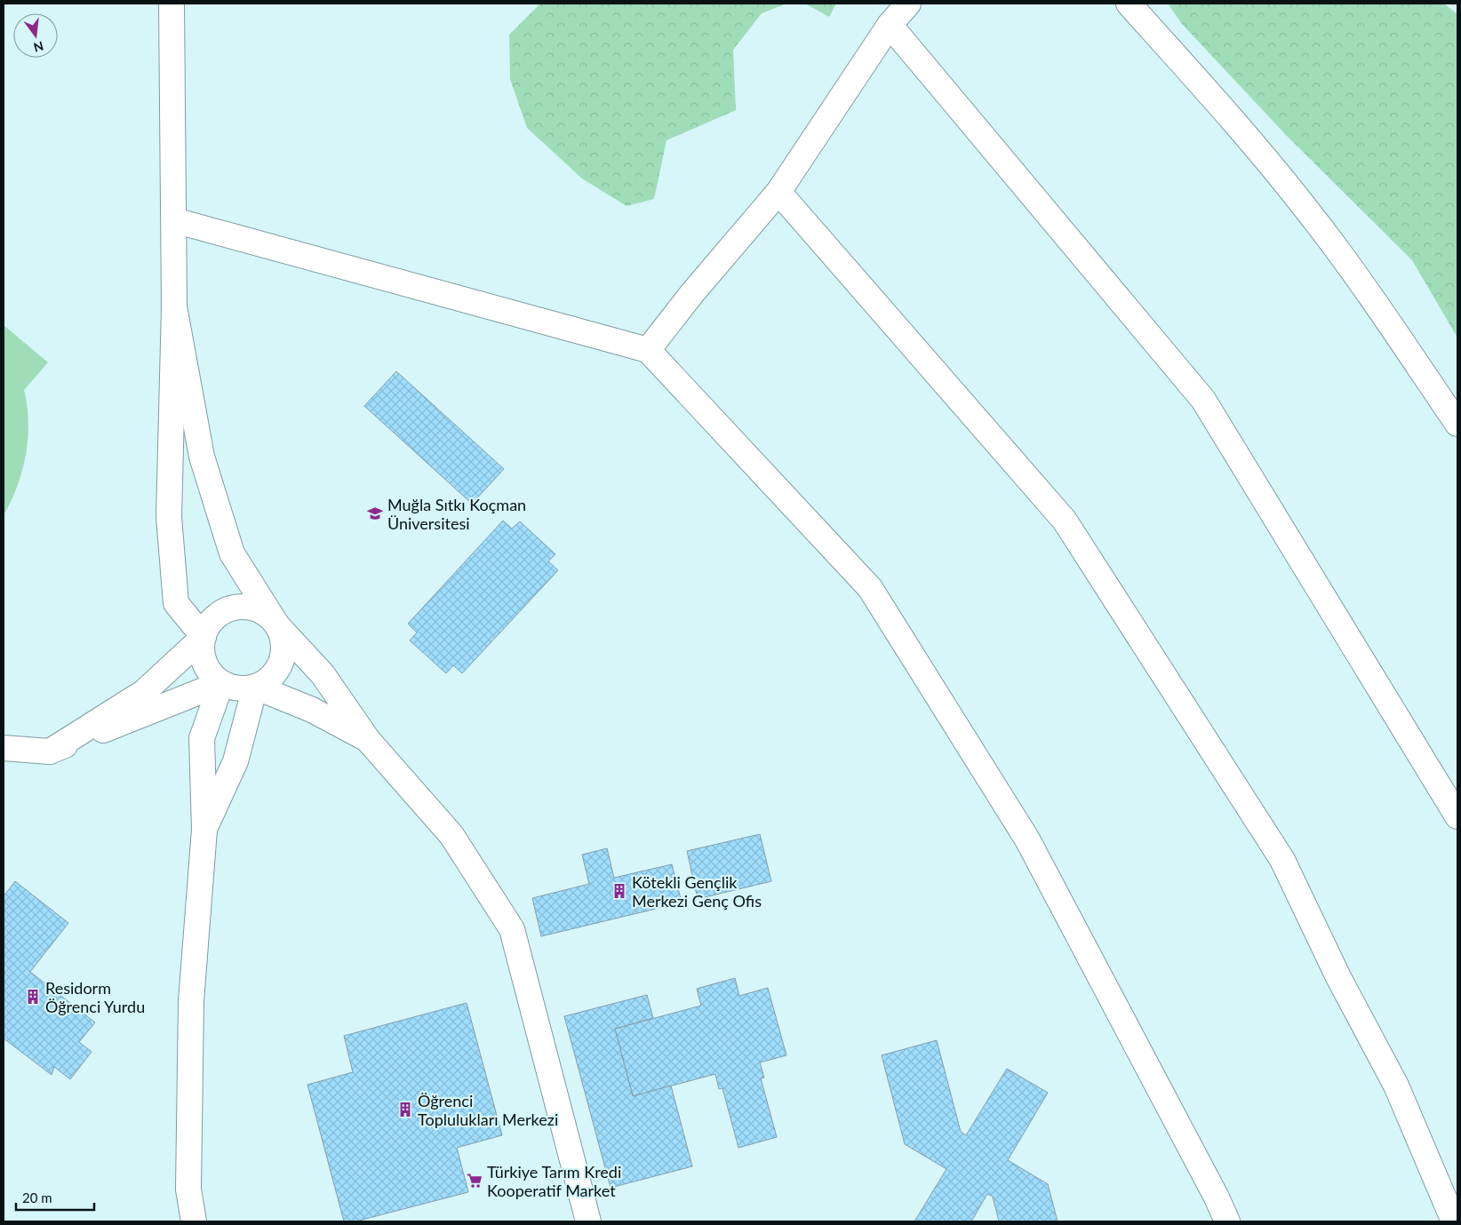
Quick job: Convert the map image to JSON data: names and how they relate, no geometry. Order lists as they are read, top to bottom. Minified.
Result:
{"places":{"school or university":["Muğla Sıtkı Koçman Üniversitesi"],"building":["Kötekli Gençlik Merkezi Genç Ofis","Residorm Öğrenci Yurdu","Öğrenci Toplulukları Merkezi"],"supermarket":["Türkiye Tarım Kredi Kooperatif Market"]},"scale_bar":"20 m","north":"bottom"}
